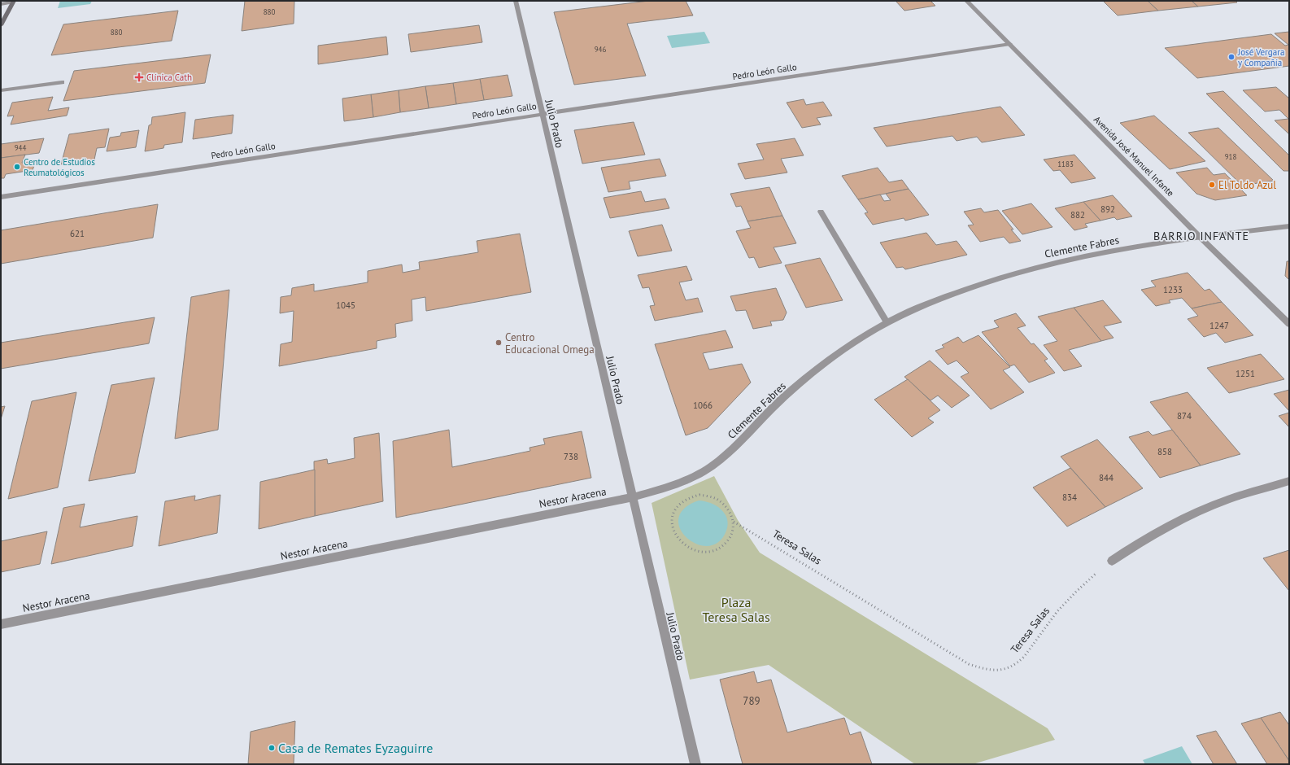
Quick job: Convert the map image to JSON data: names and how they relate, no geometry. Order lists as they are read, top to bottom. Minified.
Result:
{"streets":{"street":["Pedro León Gallo","Julio Prado","Avenida José Manuel Infante","Clemente Fabres","Nestor Aracena"],"path":["Teresa Salas"]},"crossings":[["Pedro León Gallo","Julio Prado"],["Pedro León Gallo","Avenida José Manuel Infante"],["Julio Prado","Clemente Fabres"],["Julio Prado","Nestor Aracena"],["Avenida José Manuel Infante","Clemente Fabres"],["Clemente Fabres","Nestor Aracena"]],"districts":["BARRIO INFANTE"],"parks":["Plaza Teresa Salas"],"places":{"other":["José Vergara y Compañía","Centro de Estudios Reumatológicos","El Toldo Azul","Centro Educacional Omega","Casa de Remates Eyzaguirre"],"health":["Clínica Cath"]},"house_numbers":["880","880","946","944","918","1183","892","882","621","1233","1045","1247","1251","1066","874","858","738","844","834","789"]}
